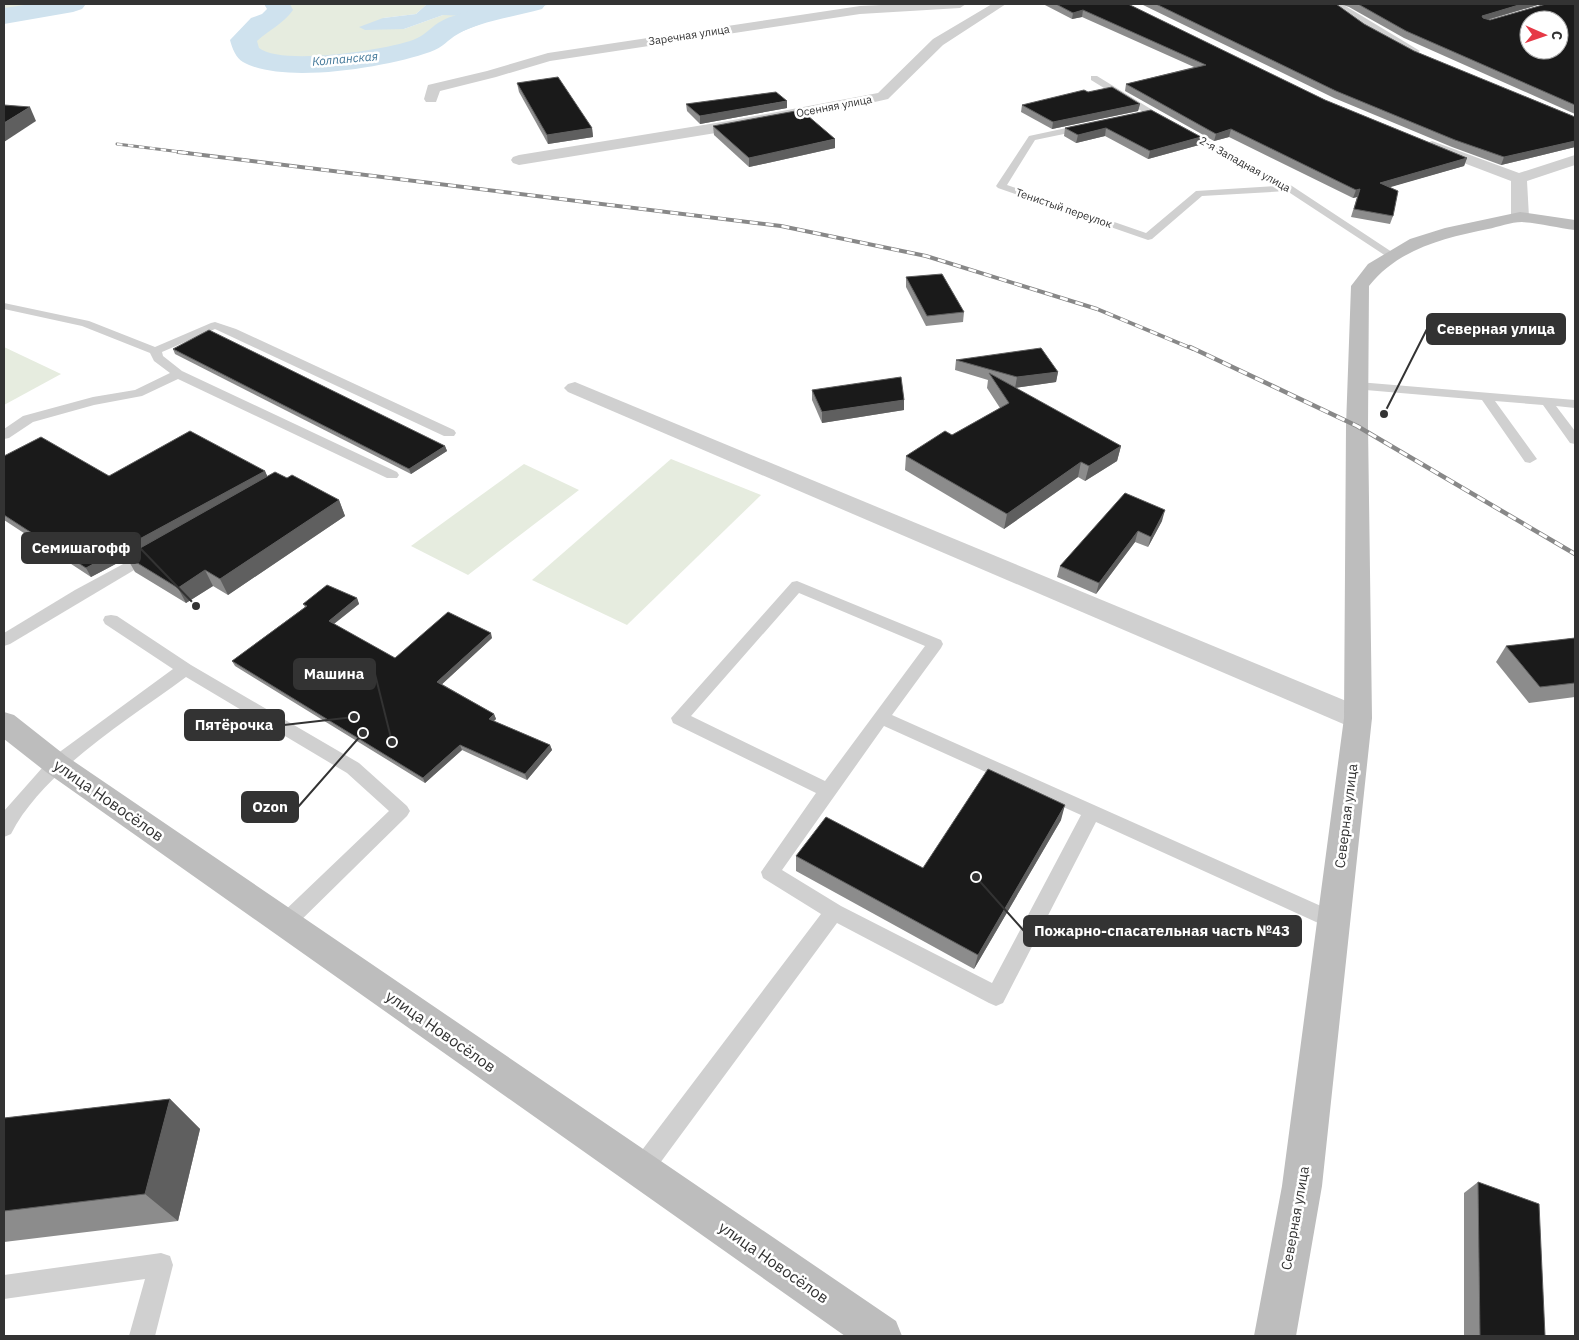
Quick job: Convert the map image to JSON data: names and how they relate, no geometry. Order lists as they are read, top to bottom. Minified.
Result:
{"streets":{"street":["Заречная улица","Осенняя улица","улица Новосёлов","Северная улица"],"lane":["2-я Западная улица","Тенистый переулок"]},"crossings":[["2-я Западная улица","Тенистый переулок"],["2-я Западная улица","Северная улица"]],"water":["Колпанская"],"places":["Северная улица","Семишагофф","Пятёрочка","Ozon","Машина","Пожарно-спасательная часть №43"],"north":"right"}
